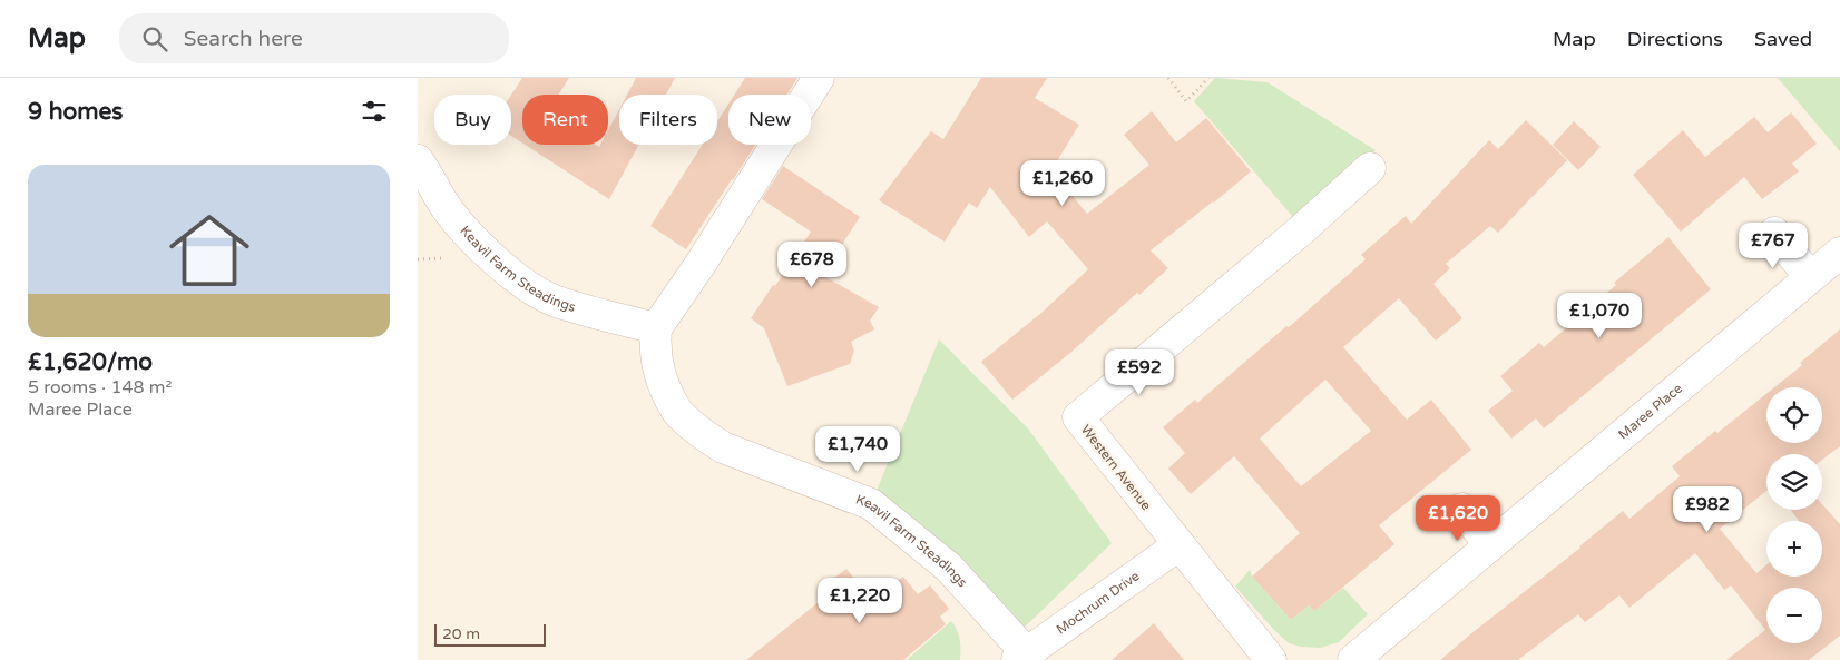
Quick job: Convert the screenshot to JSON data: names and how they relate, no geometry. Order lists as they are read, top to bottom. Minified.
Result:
{"streets":{"street":["Keavil Farm Steadings","Maree Place","Western Avenue","Mochrum Drive"]},"crossings":[["Keavil Farm Steadings","Mochrum Drive"],["Western Avenue","Mochrum Drive"]],"scale_bar":"20 m","page":{"header":"Map","search":"Search here","nav":["Map","Directions","Saved"],"heading":"9 homes","chip":["Buy","Rent","Filters","New"],"list":[{"name":"£1,620/mo","note":"5 rooms · 148 m² · Maree Place"}],"price":["£1,260","£767","£678","£1,070","£592","£1,740","£982","£1,620","£1,220"],"map_buttons":["+","−"],"scale":"20 m"}}
